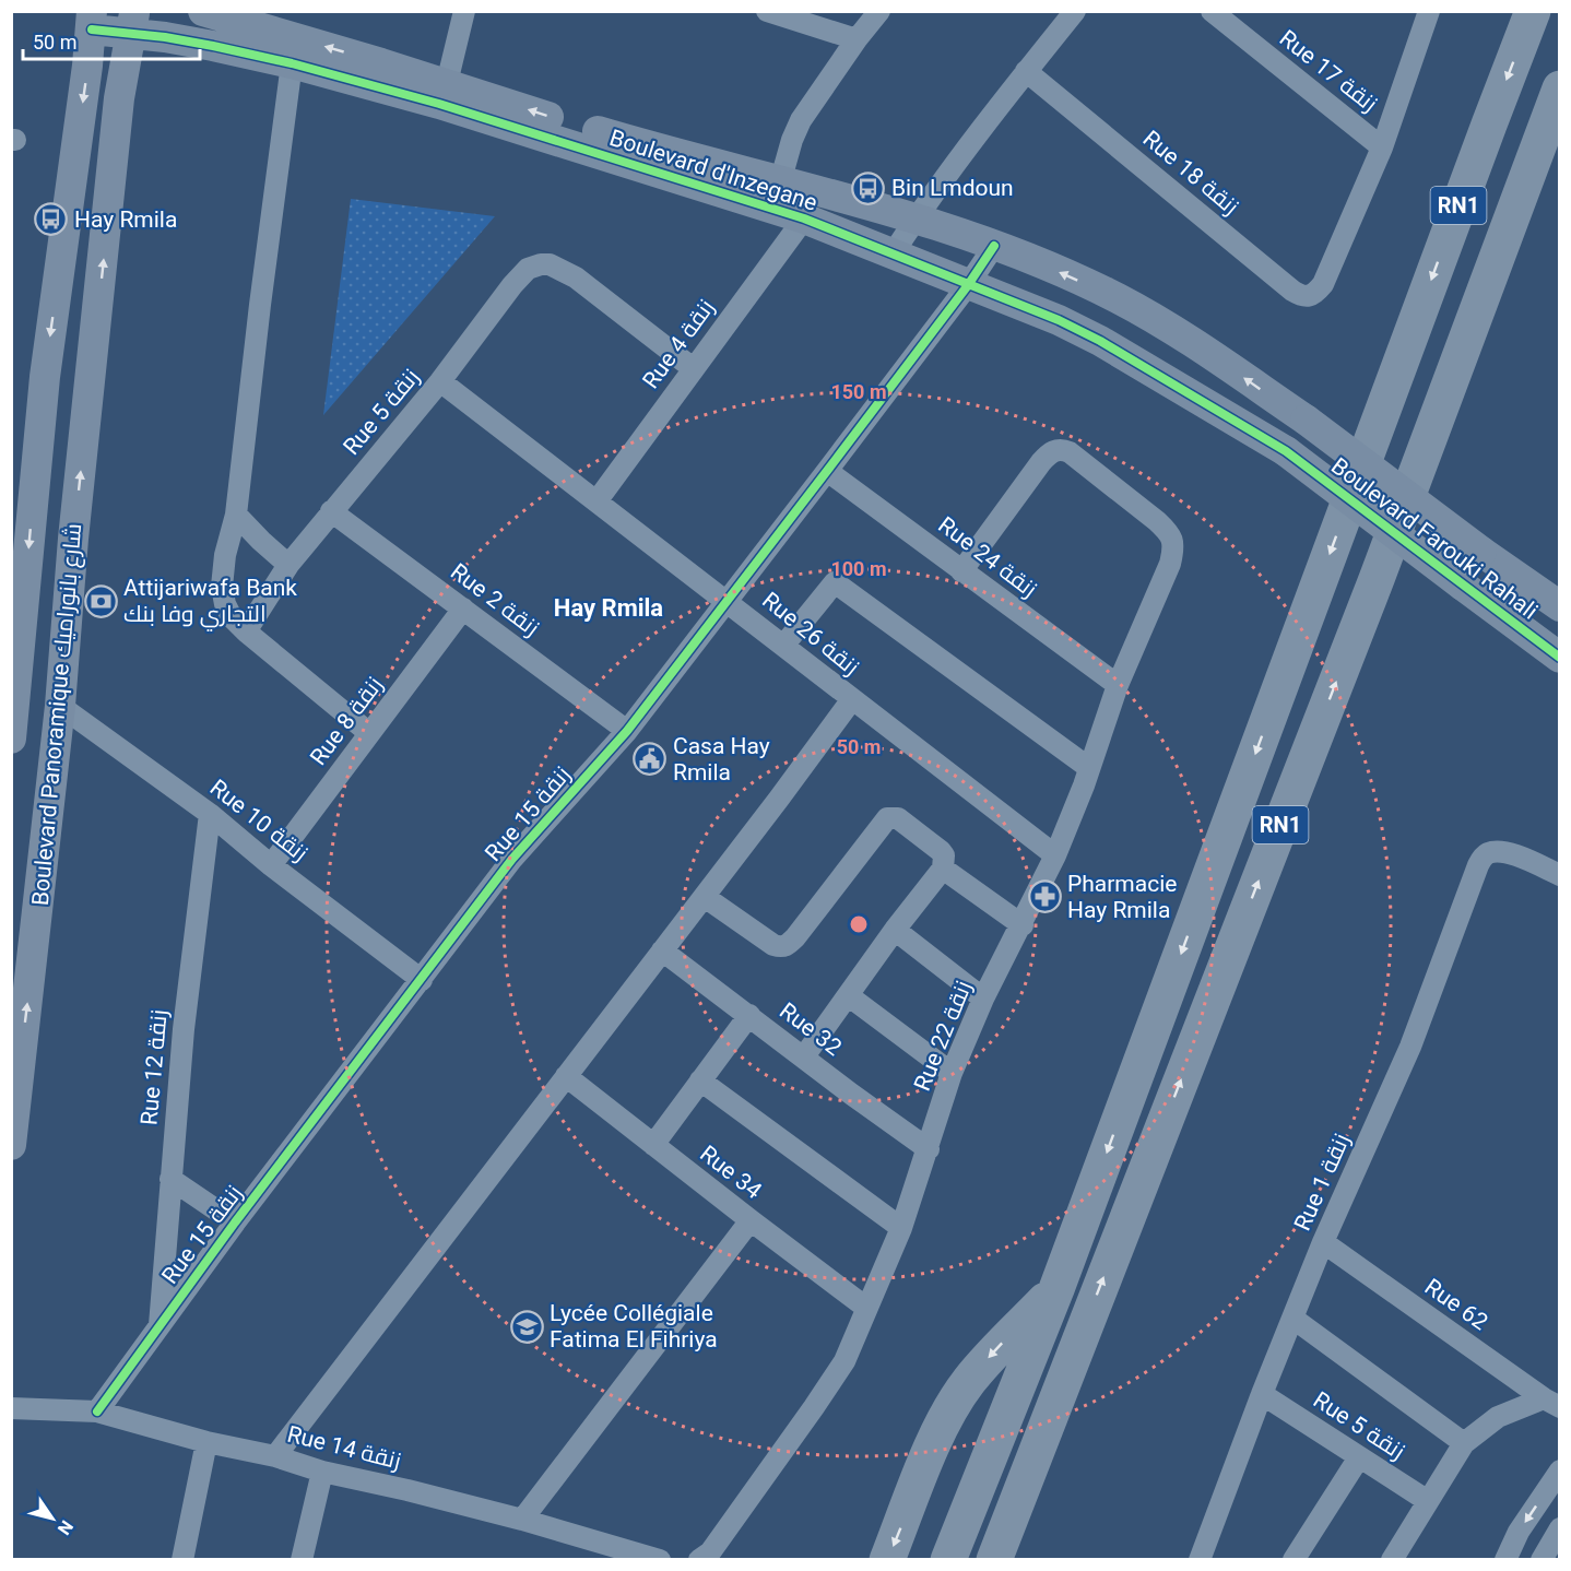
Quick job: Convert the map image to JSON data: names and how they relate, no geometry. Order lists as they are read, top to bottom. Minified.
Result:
{"streets":{"highway":["RN1"],"street":["Rue 17 زنقة","Boulevard d'Inzegane","Rue 18 زنقة","Rue 4 زنقة","Rue 5 زنقة","Boulevard Farouki Rahali","Rue 24 زنقة","Rue 2 زنقة","Rue 26 زنقة","Boulevard Panoramique شارع بانوراميك","Rue 8 زنقة","Rue 15 زنقة","Rue 10 زنقة","Rue 32","Rue 22 زنقة","Rue 12 زنقة","Rue 34","Rue 1 زنقة","Rue 62","Rue 14 زنقة"]},"crossings":[["Rue 17 زنقة","Rue 18 زنقة"],["Boulevard d'Inzegane","Rue 4 زنقة"],["Boulevard d'Inzegane","Boulevard Farouki Rahali"],["Boulevard d'Inzegane","Boulevard Panoramique شارع بانوراميك"],["Boulevard d'Inzegane","Rue 15 زنقة"],["Rue 4 زنقة","Rue 5 زنقة"],["Rue 4 زنقة","Rue 26 زنقة"],["Rue 5 زنقة","Rue 2 زنقة"],["Rue 5 زنقة","Rue 26 زنقة"],["Rue 5 زنقة","Rue 1 زنقة"],["Rue 24 زنقة","Rue 15 زنقة"],["Rue 24 زنقة","Rue 22 زنقة"],["Rue 2 زنقة","Rue 8 زنقة"],["Rue 2 زنقة","Rue 15 زنقة"],["Rue 26 زنقة","Rue 15 زنقة"],["Rue 26 زنقة","Rue 22 زنقة"],["Boulevard Panoramique شارع بانوراميك","Rue 10 زنقة"],["Rue 8 زنقة","Rue 10 زنقة"],["Rue 15 زنقة","Rue 10 زنقة"],["Rue 15 زنقة","Rue 12 زنقة"],["Rue 15 زنقة","Rue 14 زنقة"],["Rue 10 زنقة","Rue 12 زنقة"],["Rue 32","Rue 22 زنقة"],["Rue 22 زنقة","Rue 34"],["Rue 1 زنقة","Rue 62"]],"districts":["Hay Rmila"],"places":{"bus stop":["Bin Lmdoun","Hay Rmila"],"bank":["Attijariwafa Bank التجاري وفا بنك"],"public building":["Casa Hay Rmila"],"pharmacy":["Pharmacie Hay Rmila"],"school or university":["Lycée Collégiale Fatima El Fihriya"]},"scale_bar":"50 m","north":"bottom right","rings":["150 m","100 m","50 m"]}
